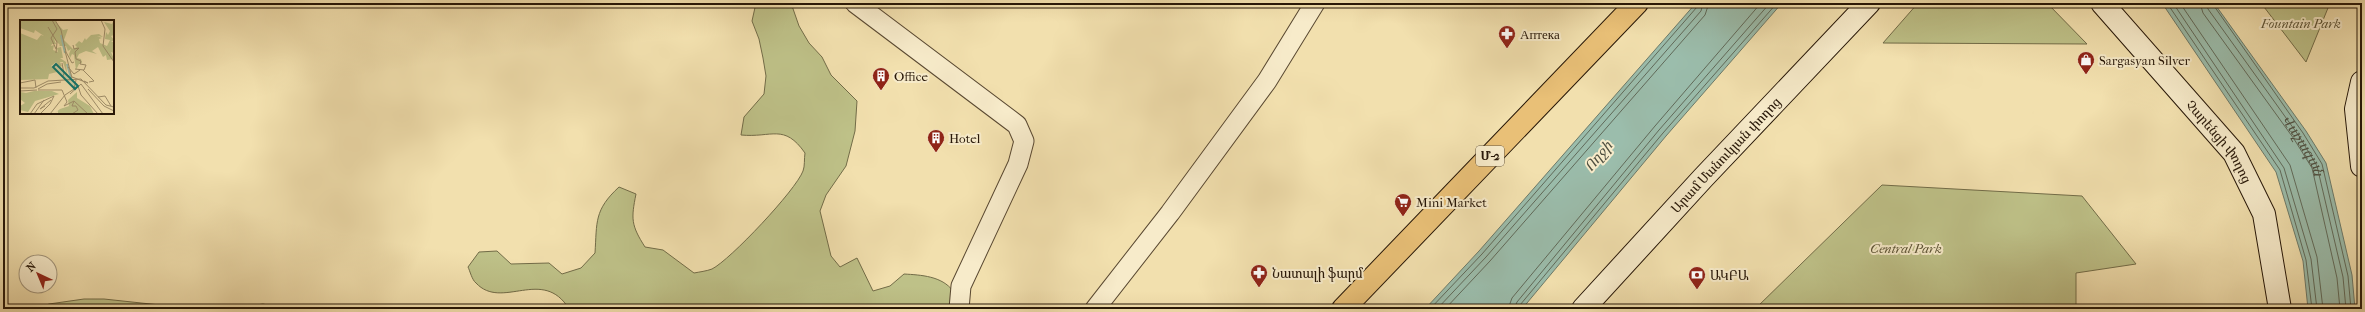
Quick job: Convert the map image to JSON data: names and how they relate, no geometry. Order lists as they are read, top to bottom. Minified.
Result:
{"streets":{"highway":["Մ-2"],"street":["Չարենցի փողոց","Արամ Մանուկյան փողոց"]},"water":["Վաչագան","Ողջի"],"parks":["Fountain Park","Central Park"],"places":{"pharmacy":["Аптека","Նատալի ֆարմ"],"shop":["Sargasyan Silver"],"building":["Office","Hotel"],"supermarket":["Mini Market"],"bank":["ԱԿԲԱ"]},"north":"top left"}
